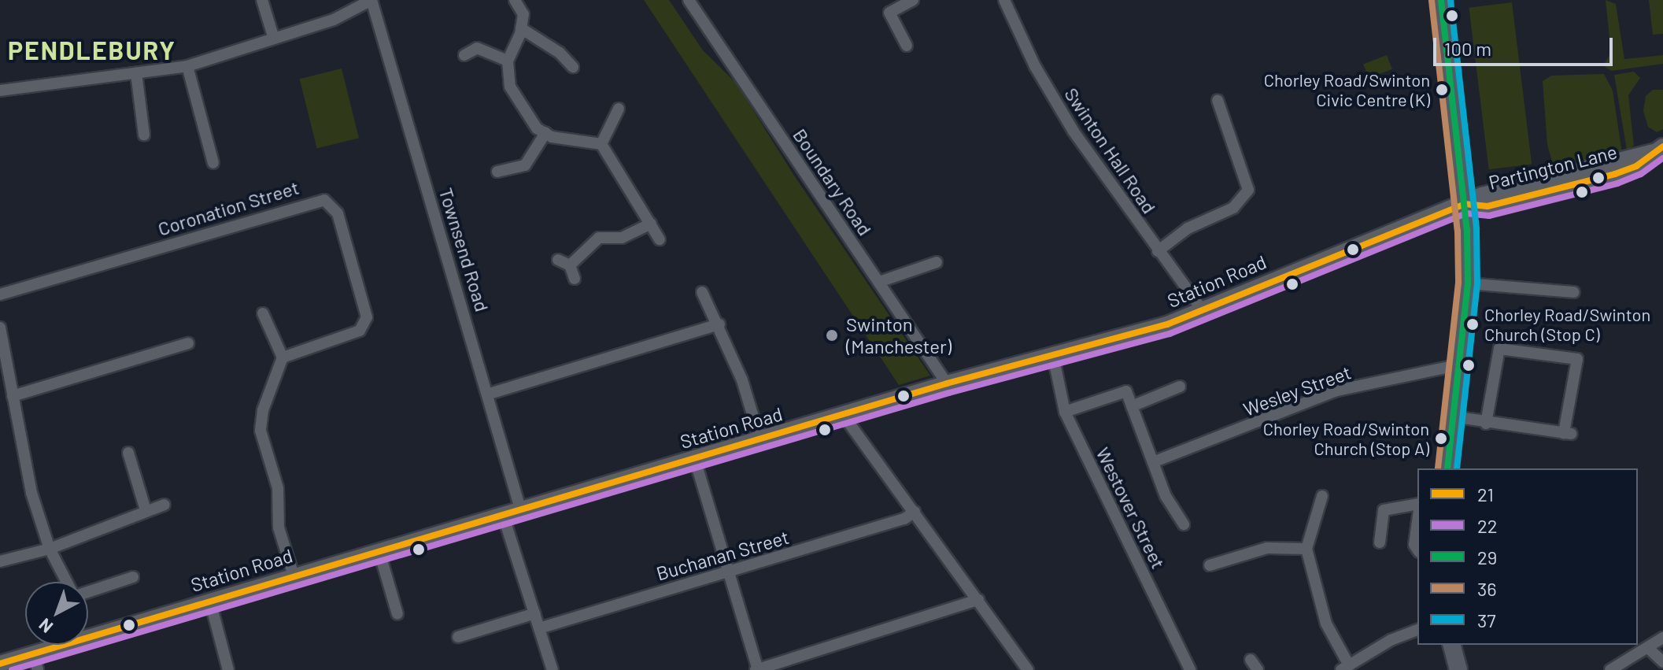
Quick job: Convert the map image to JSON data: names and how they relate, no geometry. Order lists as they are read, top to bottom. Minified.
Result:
{"streets":{"main road":["Partington Lane","Station Road"],"street":["Swinton Hall Road","Boundary Road","Coronation Street","Townsend Road","Wesley Street","Westover Street","Buchanan Street"]},"crossings":[["Swinton Hall Road","Station Road"],["Partington Lane","Station Road"],["Boundary Road","Station Road"],["Townsend Road","Station Road"],["Station Road","Westover Street"]],"districts":["PENDLEBURY"],"places":["Chorley Road/Swinton Civic Centre (K)","Chorley Road/Swinton Church (Stop C)","Swinton (Manchester)","Chorley Road/Swinton Church (Stop A)"],"lines":["transit line 29","transit line 37","transit line 36","transit line 21","transit line 22"],"legend":["21","22","29","36","37"],"scale_bar":"100 m","north":"bottom left"}
